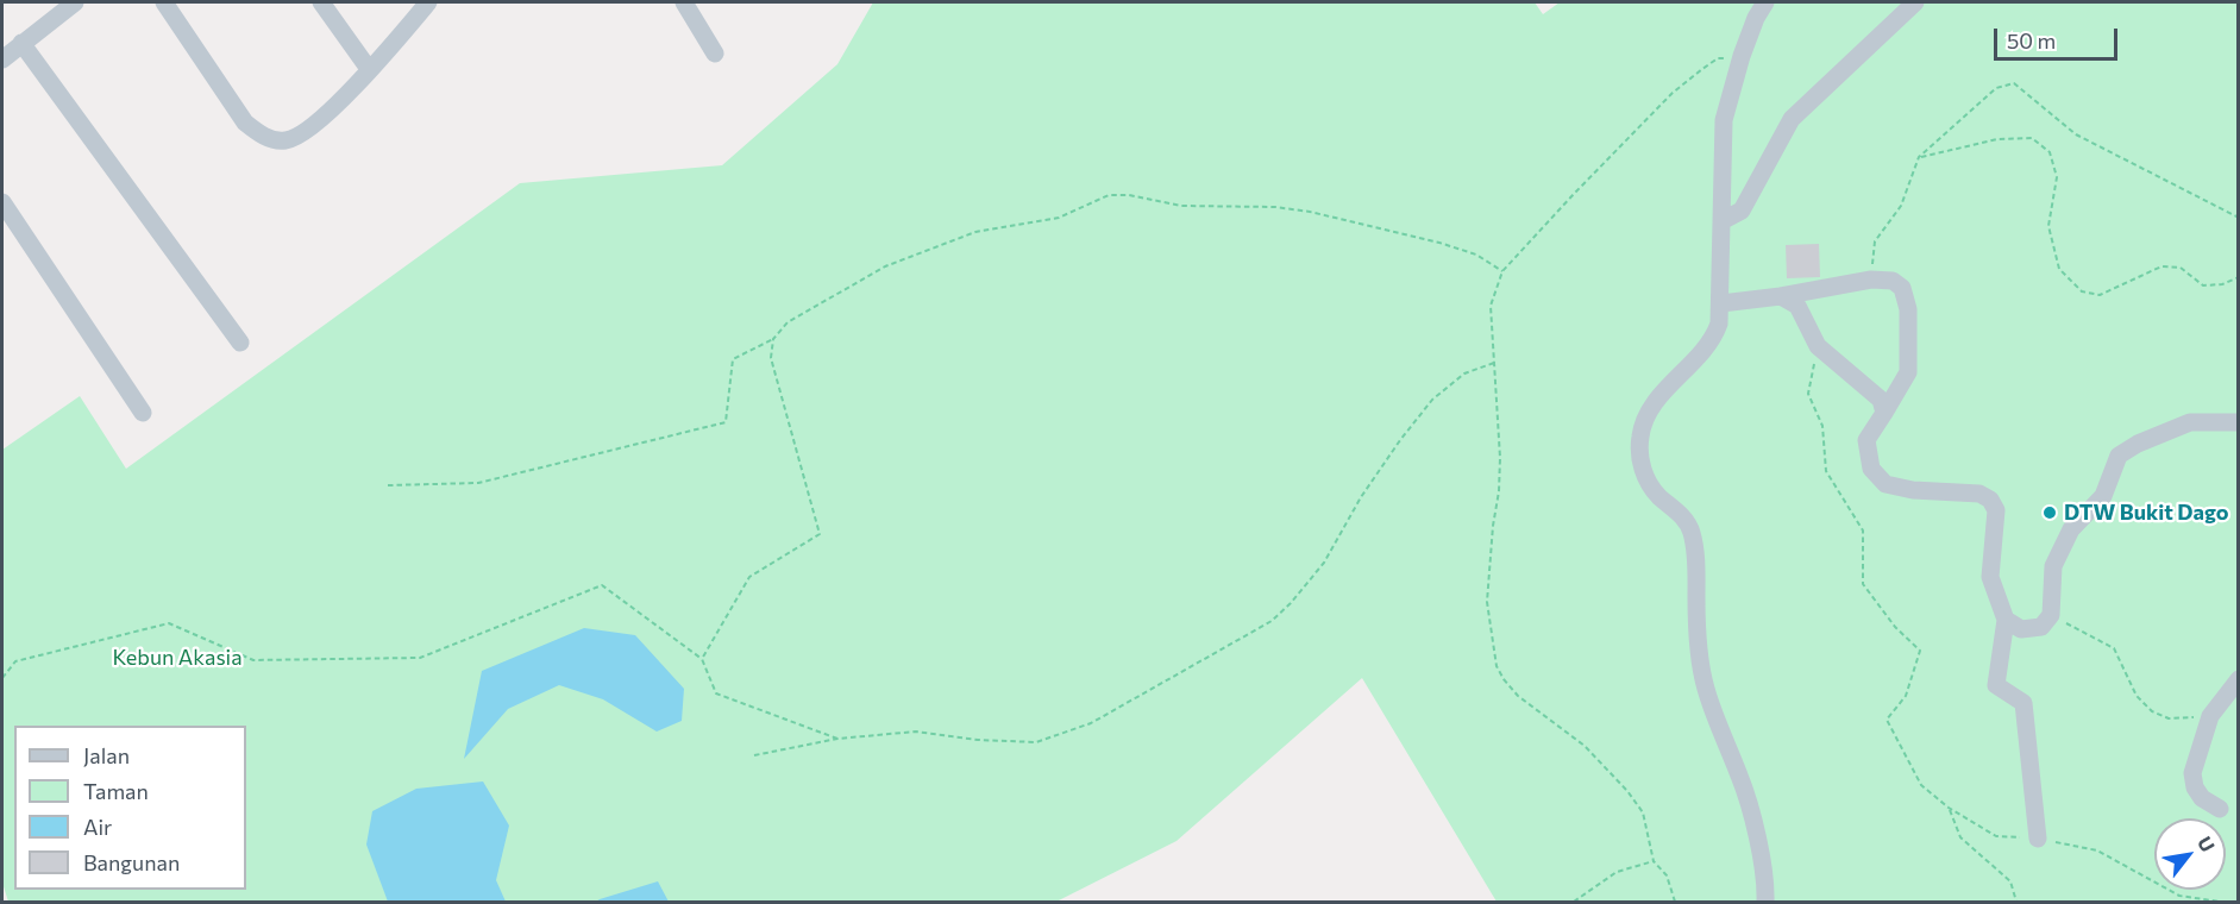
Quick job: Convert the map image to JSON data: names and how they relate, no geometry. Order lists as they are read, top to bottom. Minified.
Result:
{"parks":["Kebun Akasia"],"places":["DTW Bukit Dago"],"legend":["Jalan","Taman","Air","Bangunan"],"scale_bar":"50 m","north":"top right"}
